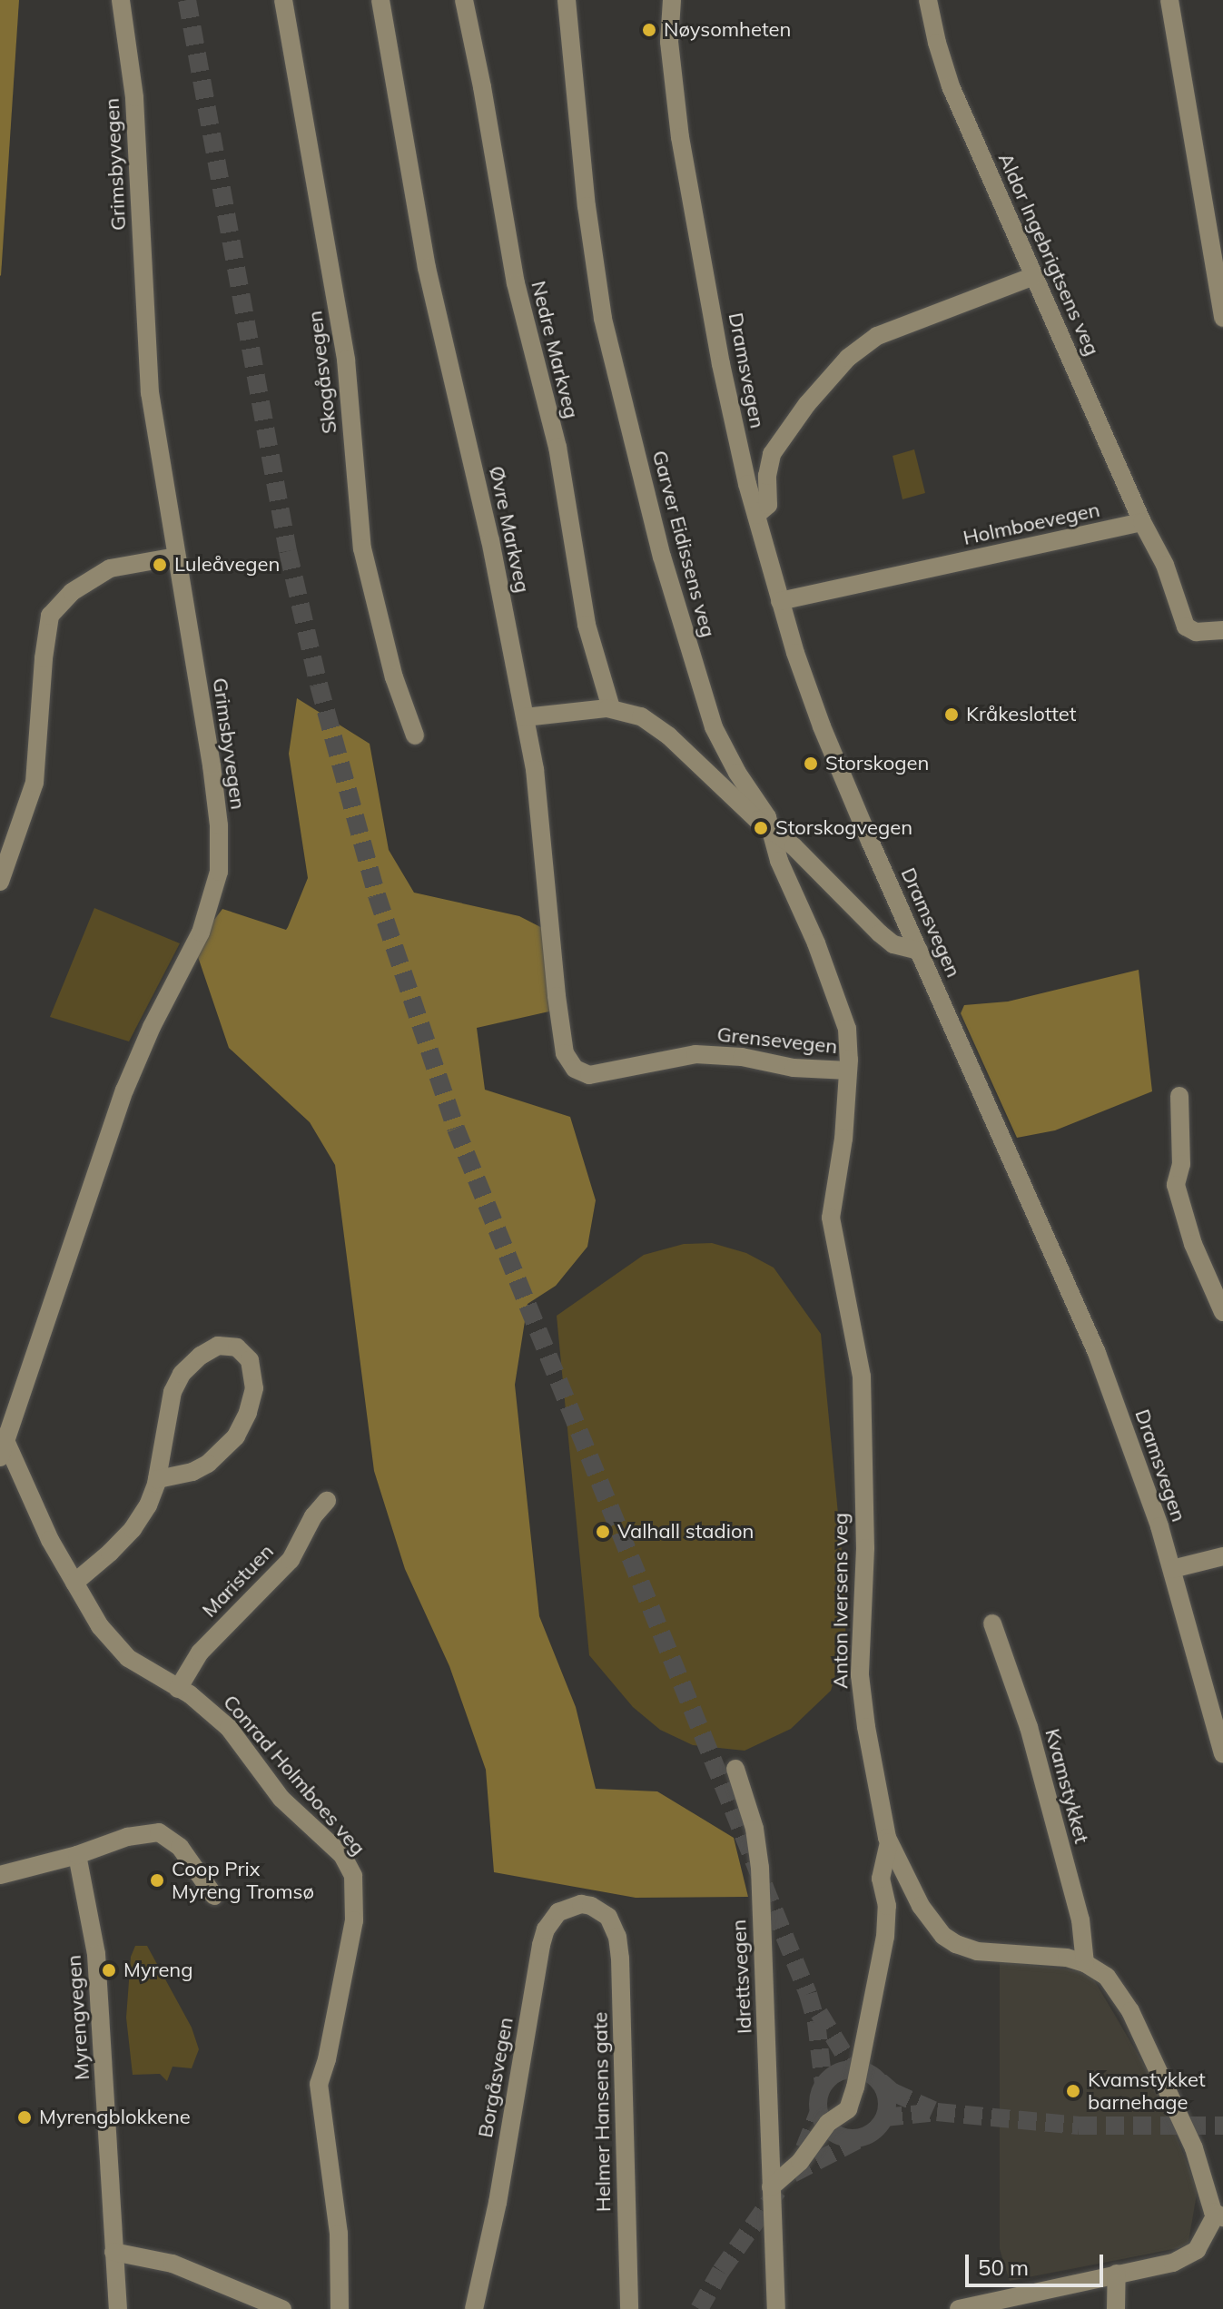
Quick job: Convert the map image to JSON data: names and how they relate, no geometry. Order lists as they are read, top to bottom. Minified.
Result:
{"streets":{"street":["Grimsbyvegen","Aldor Ingebrigtsens veg","Nedre Markveg","Dramsvegen","Skogåsvegen","Holmboevegen","Øvre Markveg","Garver Eidissens veg","Grensevegen","Maristuen","Anton Iversens veg","Conrad Holmboes veg","Kvamstykket","Idrettsvegen","Myrengvegen","Borgåsvegen","Helmer Hansens gate"]},"crossings":[["Grimsbyvegen","Conrad Holmboes veg"],["Aldor Ingebrigtsens veg","Holmboevegen"],["Dramsvegen","Holmboevegen"],["Øvre Markveg","Grensevegen"],["Garver Eidissens veg","Grensevegen"],["Garver Eidissens veg","Anton Iversens veg"],["Grensevegen","Anton Iversens veg"],["Maristuen","Conrad Holmboes veg"],["Anton Iversens veg","Kvamstykket"],["Borgåsvegen","Helmer Hansens gate"]],"places":["Nøysomheten","Luleåvegen","Kråkeslottet","Storskogen","Storskogvegen","Valhall stadion","Coop Prix Myreng Tromsø","Myreng","Kvamstykket barnehage","Myrengblokkene"],"scale_bar":"50 m"}
